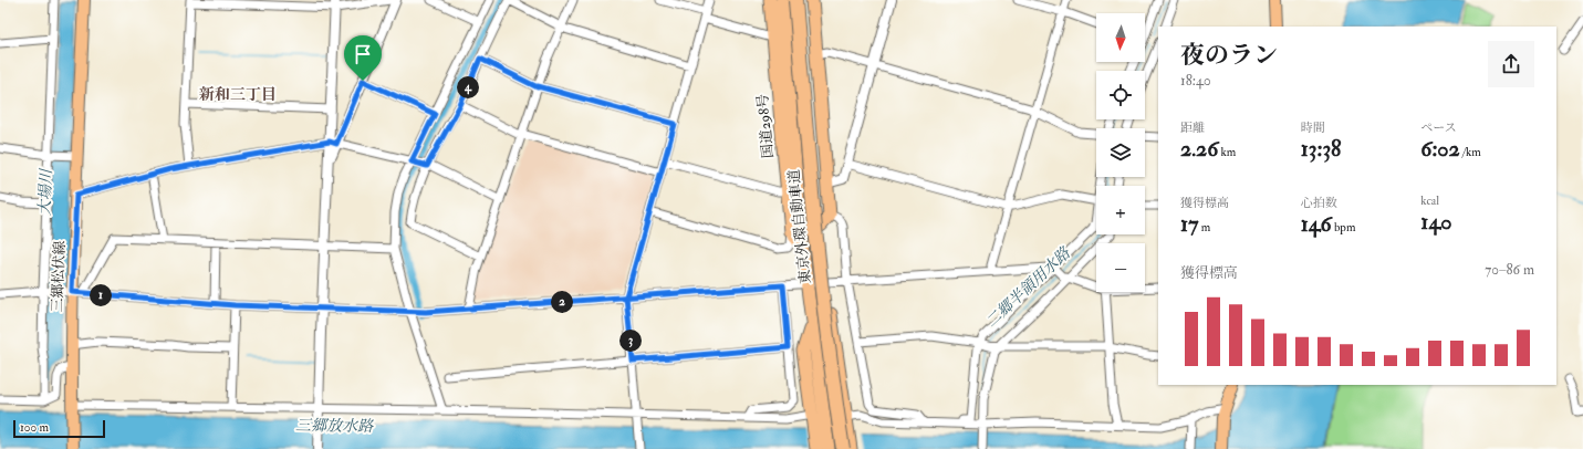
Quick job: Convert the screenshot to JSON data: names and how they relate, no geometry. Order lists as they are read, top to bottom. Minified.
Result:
{"streets":{"highway":["国道298号","東京外環自動車道"],"main road":["三郷松伏線"]},"districts":["新和三丁目"],"water":["大場川","二郷半領用水路","三郷放水路"],"scale_bar":"100 m","north":"bottom","page":{"map_buttons":["+","−"],"heading":["夜のラン","18:40"],"pins":["4","1","2","3"],"stats":[["距離","2.26 km"],["時間","13:38"],["ペース","6:02 /km"],["獲得標高","17 m"],["心拍数","146 bpm"],["kcal","140"]],"chart":["獲得標高","70–86 m"],"scale":"100 m"}}
